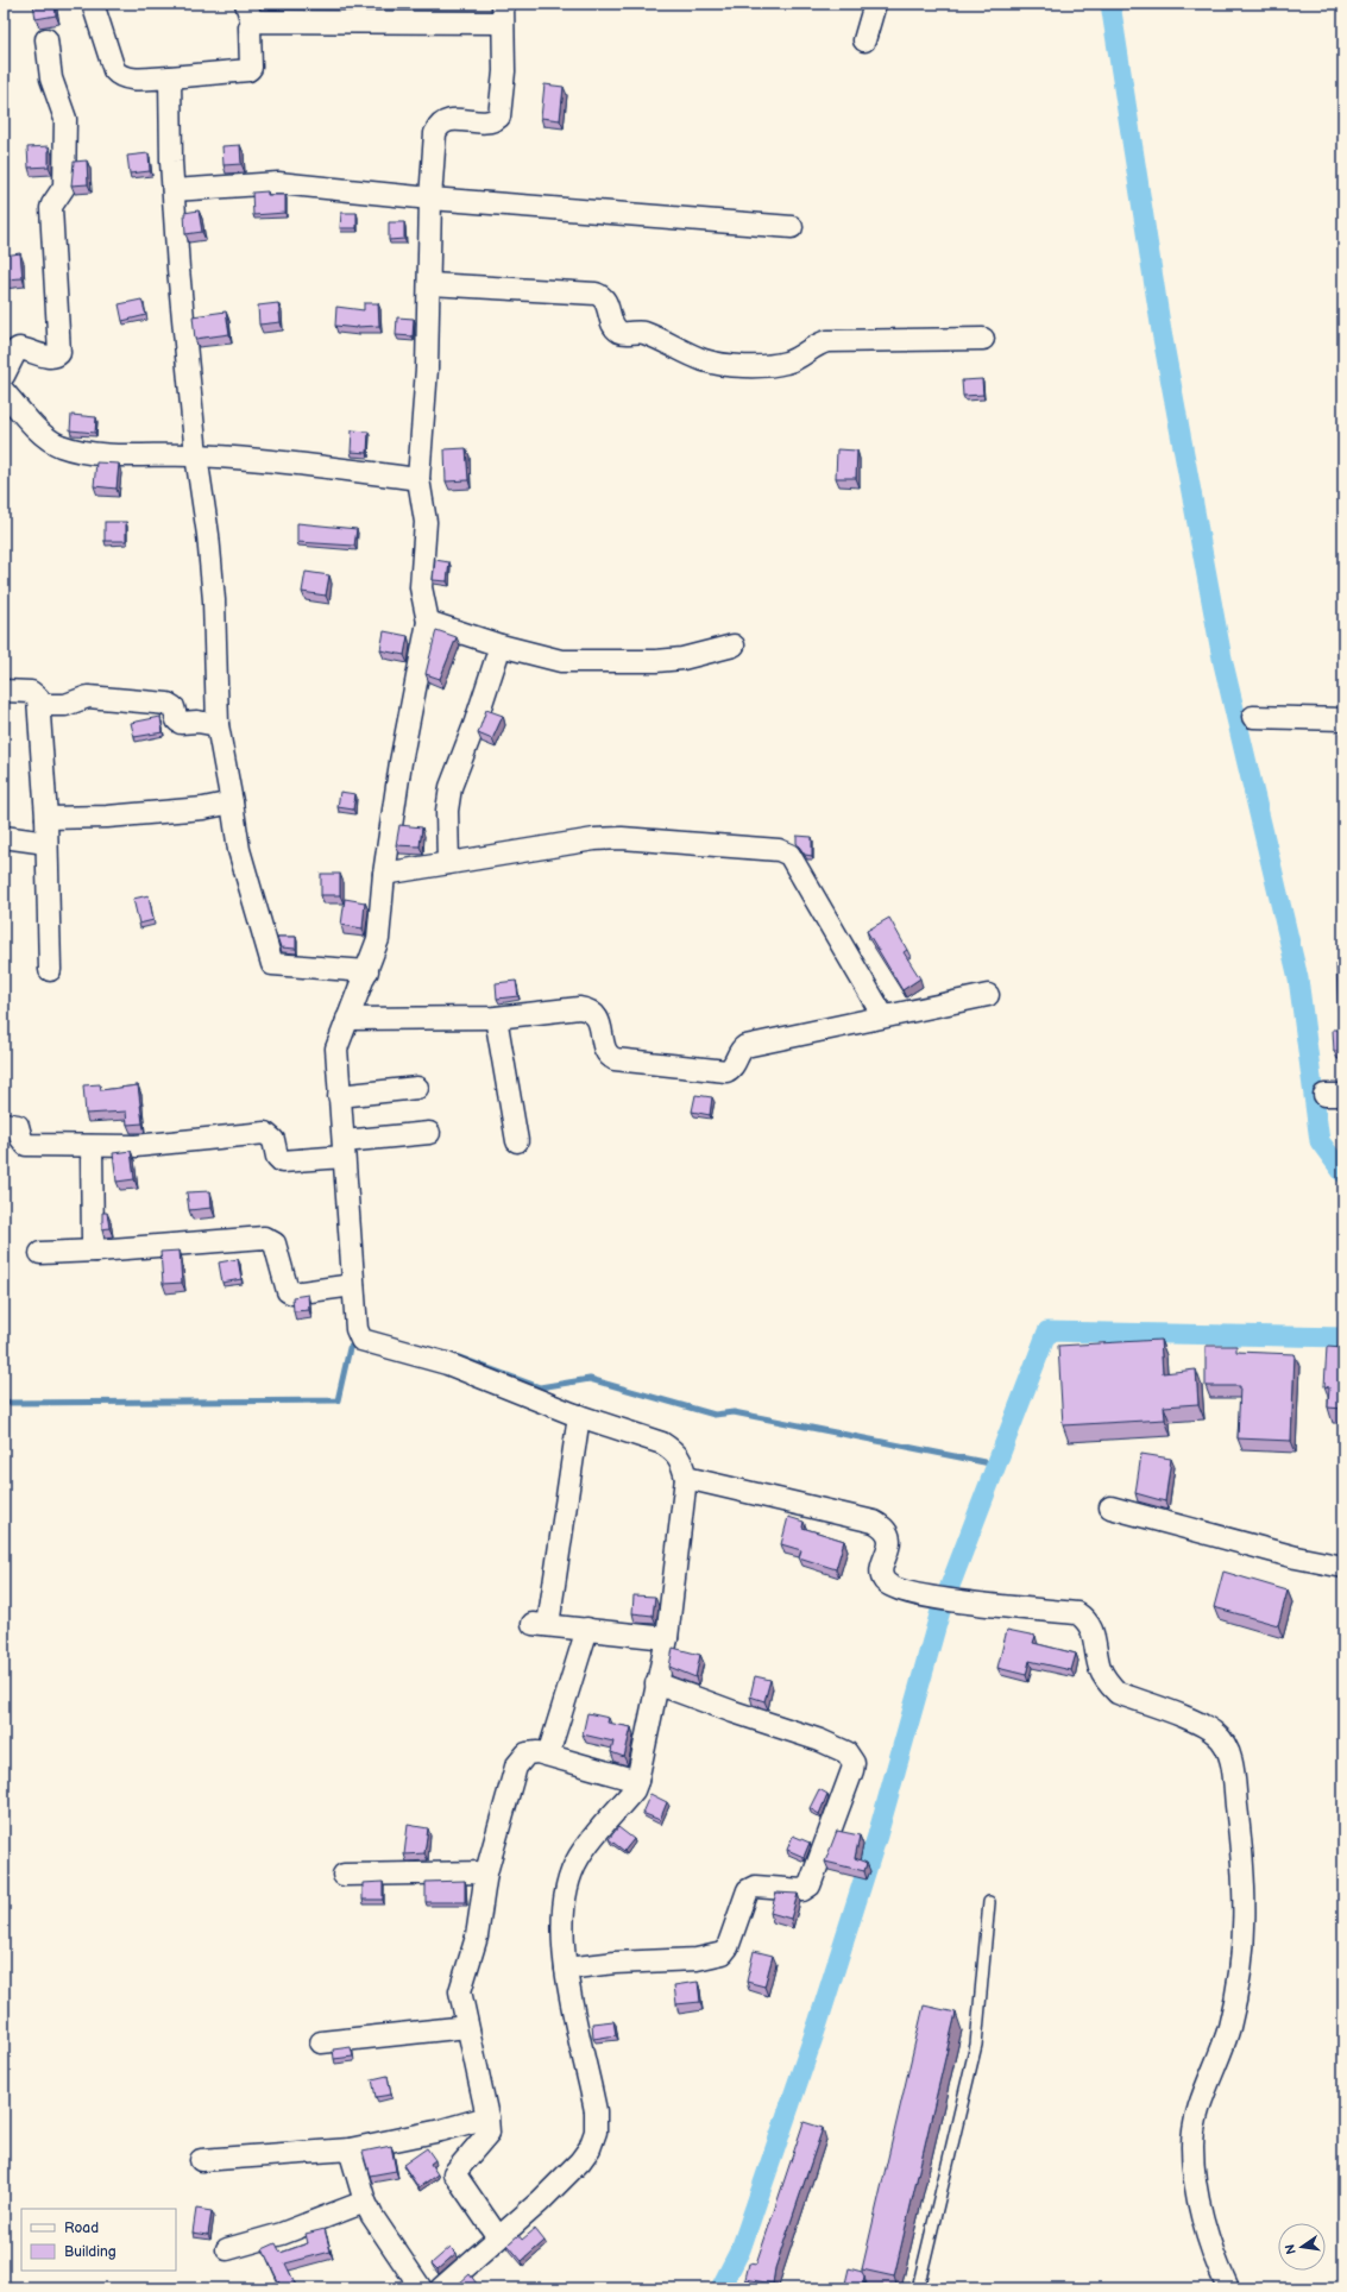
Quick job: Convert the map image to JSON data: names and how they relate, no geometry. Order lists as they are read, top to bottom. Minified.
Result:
{"legend":["Road","Building"],"north":"left"}
